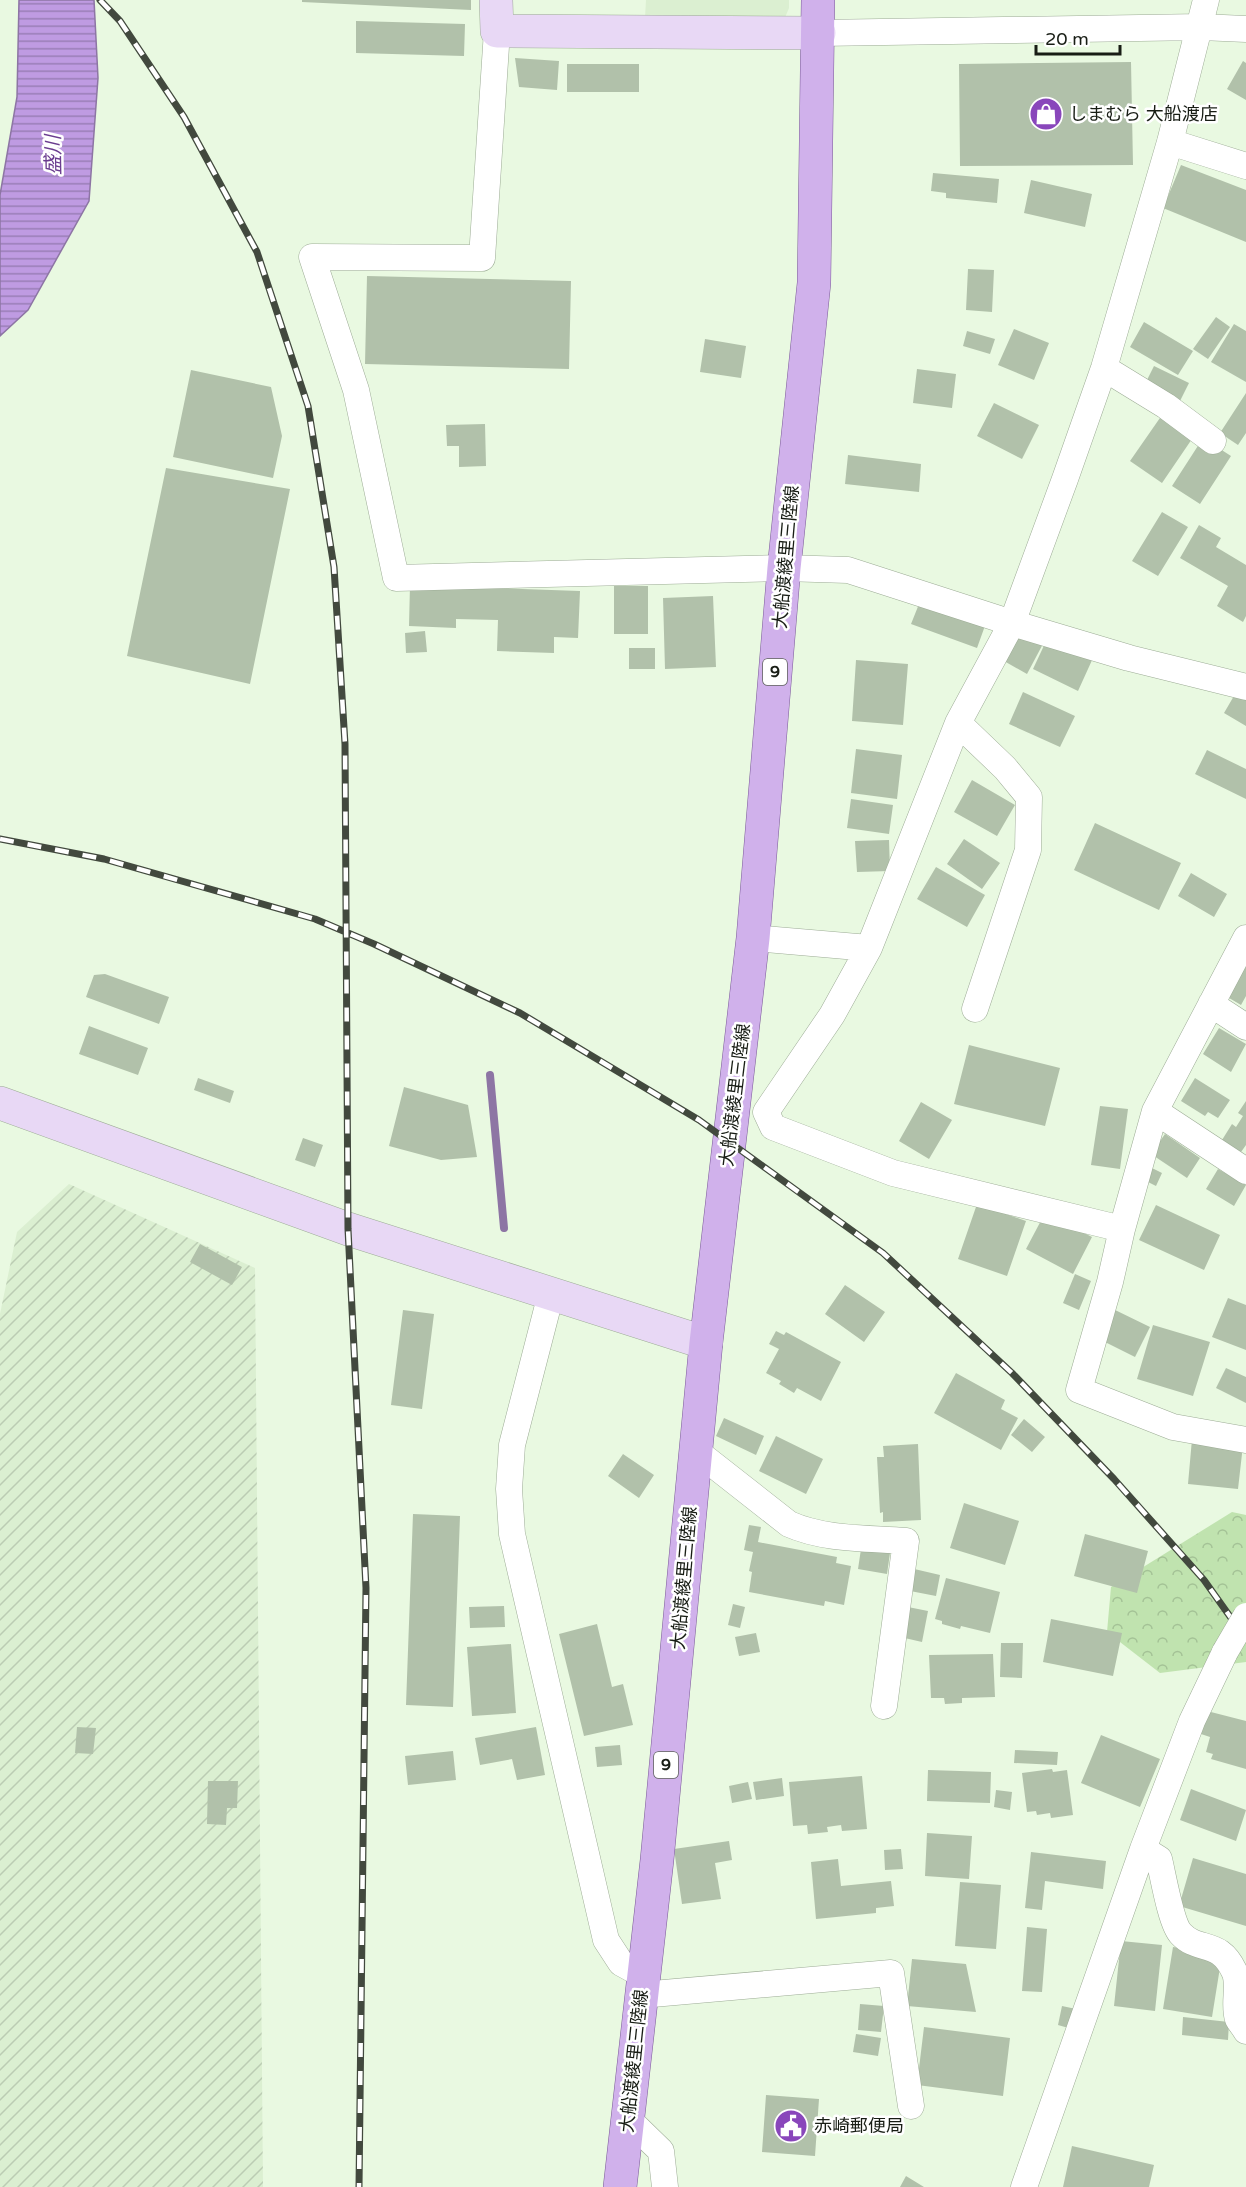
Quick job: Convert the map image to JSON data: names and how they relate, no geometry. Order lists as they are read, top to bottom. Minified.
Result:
{"streets":{"main road":["大船渡綾里三陸線","9"]},"water":["盛川"],"places":{"shop":["しまむら 大船渡店"],"public building":["赤崎郵便局"]},"scale_bar":"20 m"}
